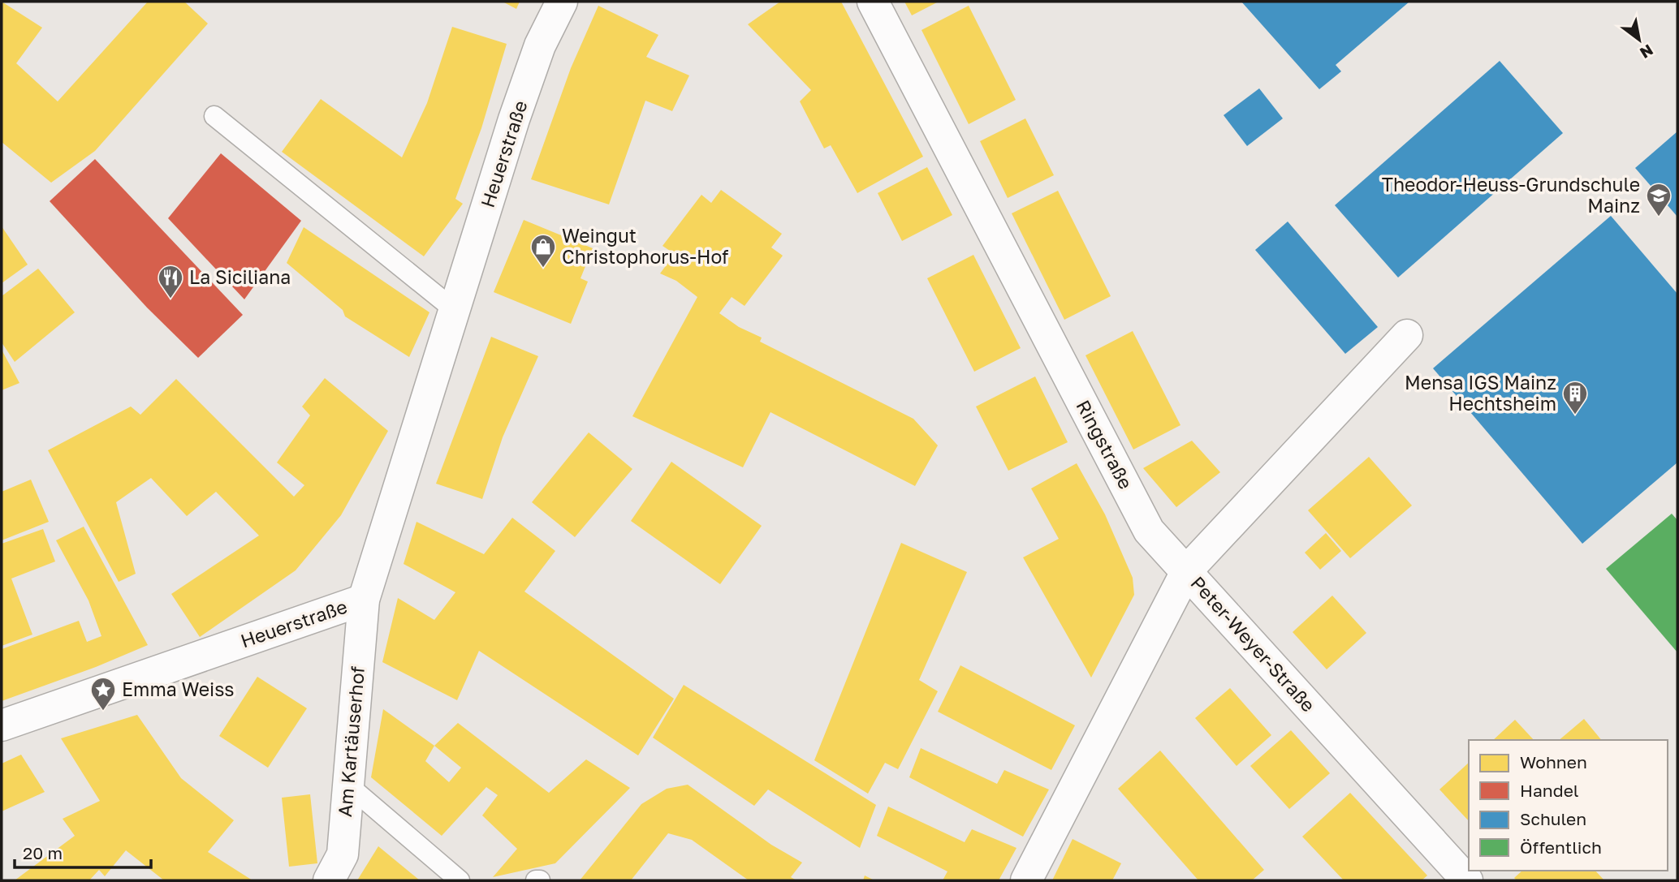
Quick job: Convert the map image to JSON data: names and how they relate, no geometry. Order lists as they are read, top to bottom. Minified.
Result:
{"streets":{"street":["Heuerstraße","Ringstraße","Peter-Weyer-Straße","Am Kartäuserhof"]},"crossings":[["Heuerstraße","Am Kartäuserhof"],["Ringstraße","Peter-Weyer-Straße"]],"places":{"school or university":["Theodor-Heuss-Grundschule Mainz"],"shop":["Weingut Christophorus-Hof"],"restaurant":["La Siciliana"],"building":["Mensa IGS Mainz Hechtsheim"],"place":["Emma Weiss"]},"legend":["Wohnen","Handel","Schulen","Öffentlich"],"scale_bar":"20 m","north":"bottom right"}
